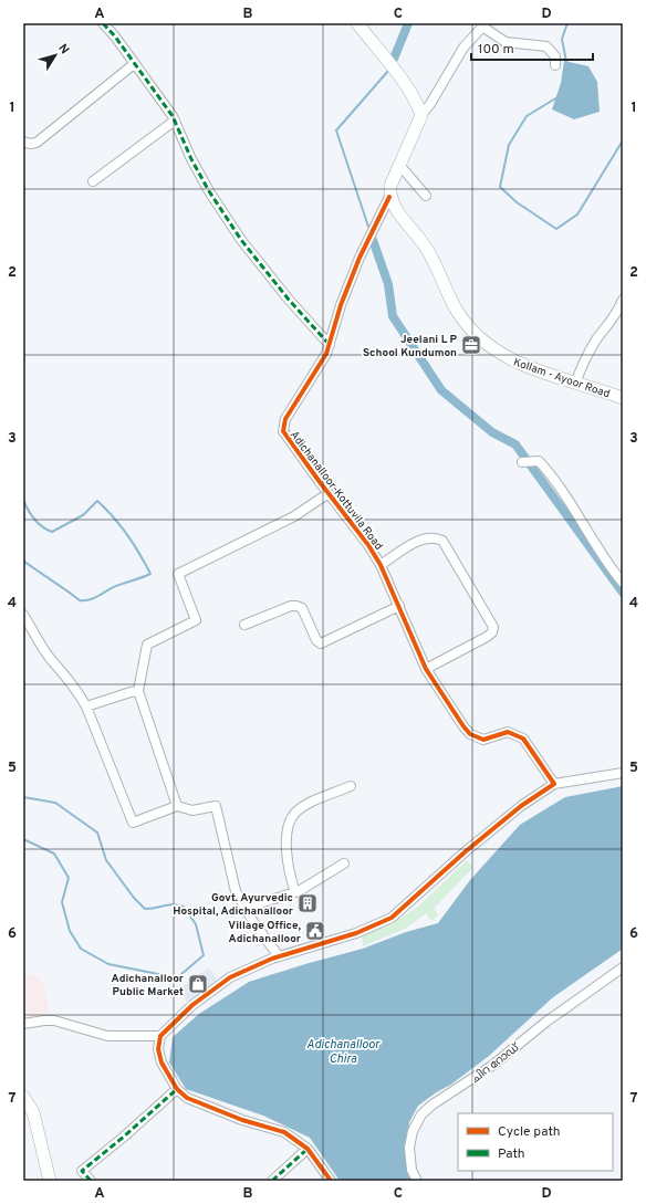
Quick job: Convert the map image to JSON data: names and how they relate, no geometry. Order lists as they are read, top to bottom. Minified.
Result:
{"streets":{"main road":["Kollam - Ayoor Road"],"street":["Adichanalloor-Kottuvila Road","ചിറ റോഡ്"]},"crossings":[["Kollam - Ayoor Road","Adichanalloor-Kottuvila Road"]],"water":["Adichanalloor Chira"],"places":{"office":["Jeelani L P School Kundumon"],"building":["Govt. Ayurvedic Hospital, Adichanalloor"],"public building":["Village Office, Adichanalloor"],"shop":["Adichanalloor Public Market"]},"legend":["Cycle path","Path"],"scale_bar":"100 m","north":"top right","grid":{"columns":["A","B","C","D"],"rows":["1","2","3","4","5","6","7"]}}
